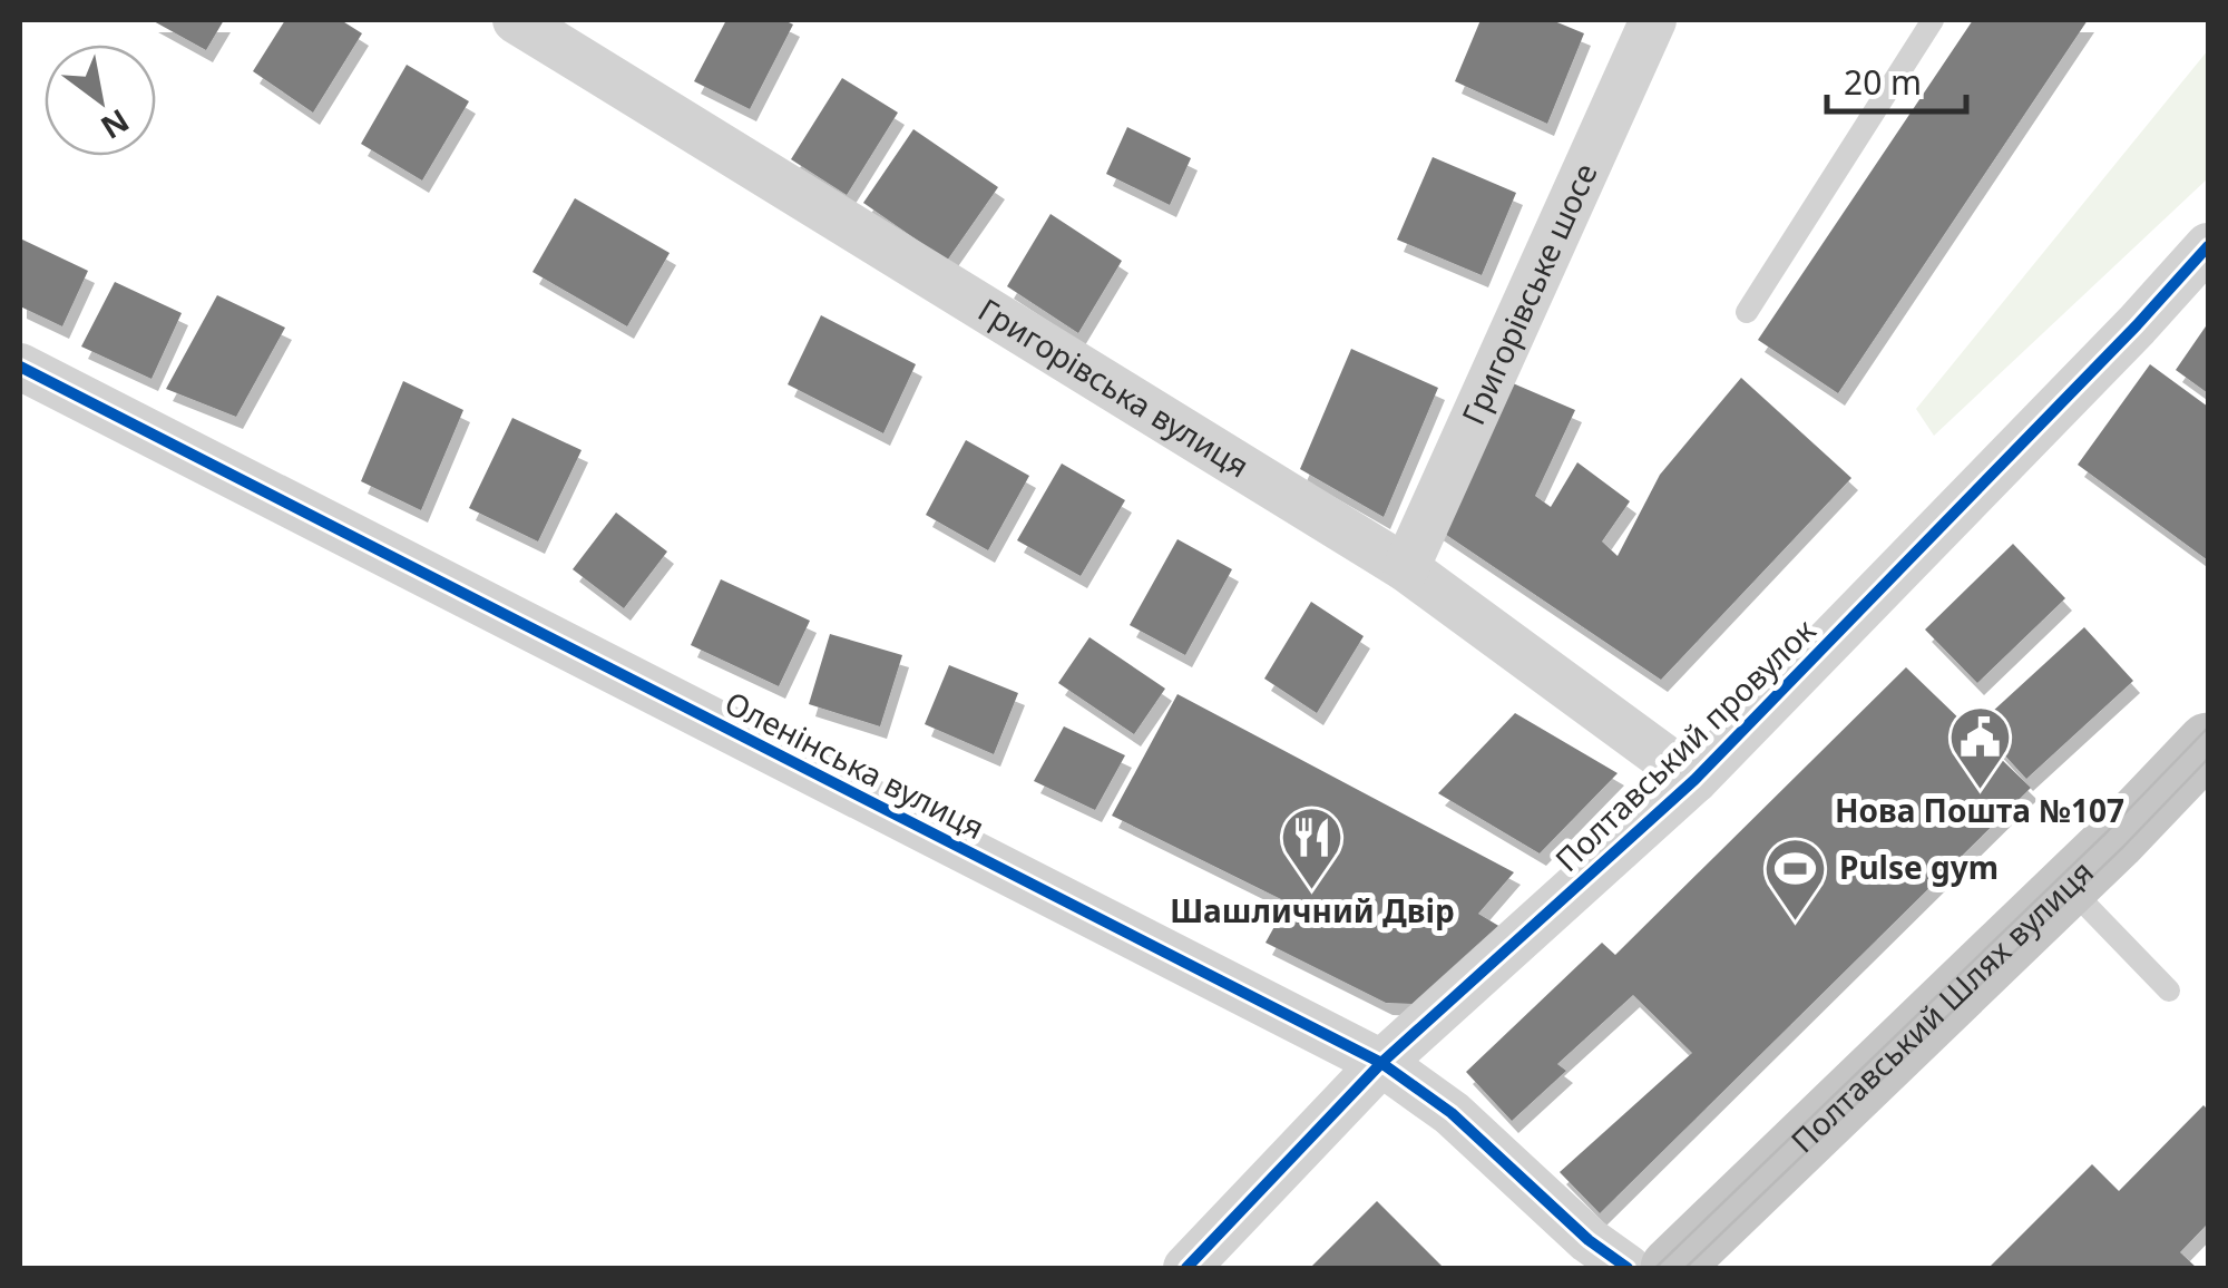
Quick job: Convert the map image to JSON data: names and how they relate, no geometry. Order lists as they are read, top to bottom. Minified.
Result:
{"streets":{"main road":["Полтавський Шлях вулиця"],"street":["Григорівське шосе","Григорівська вулиця","Полтавський провулок","Оленінська вулиця"]},"crossings":[["Григорівське шосе","Григорівська вулиця"],["Григорівська вулиця","Полтавський провулок"],["Полтавський провулок","Оленінська вулиця"]],"places":{"public building":["Нова Пошта №107"],"restaurant":["Шашличний Двір"],"sports":["Pulse gym"]},"scale_bar":"20 m","north":"bottom right"}
